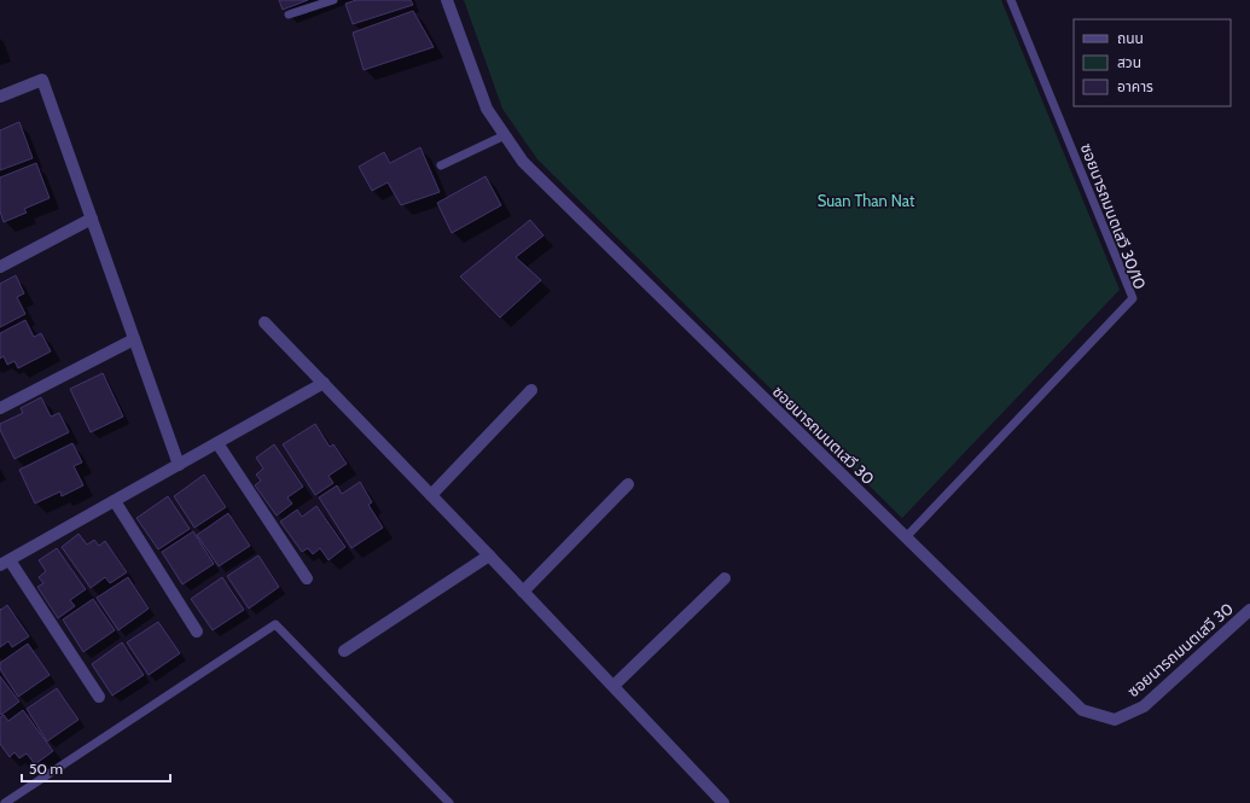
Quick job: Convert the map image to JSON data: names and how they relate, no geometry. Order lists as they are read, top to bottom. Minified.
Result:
{"streets":{"street":["ซอยนารถมนตเสวี 30"],"lane":["ซอยนารถมนตเสวี 30/10"]},"crossings":[["ซอยนารถมนตเสวี 30/10","ซอยนารถมนตเสวี 30"]],"parks":["Suan Than Nat"],"legend":["ถนน","สวน","อาคาร"],"scale_bar":"50 m"}
